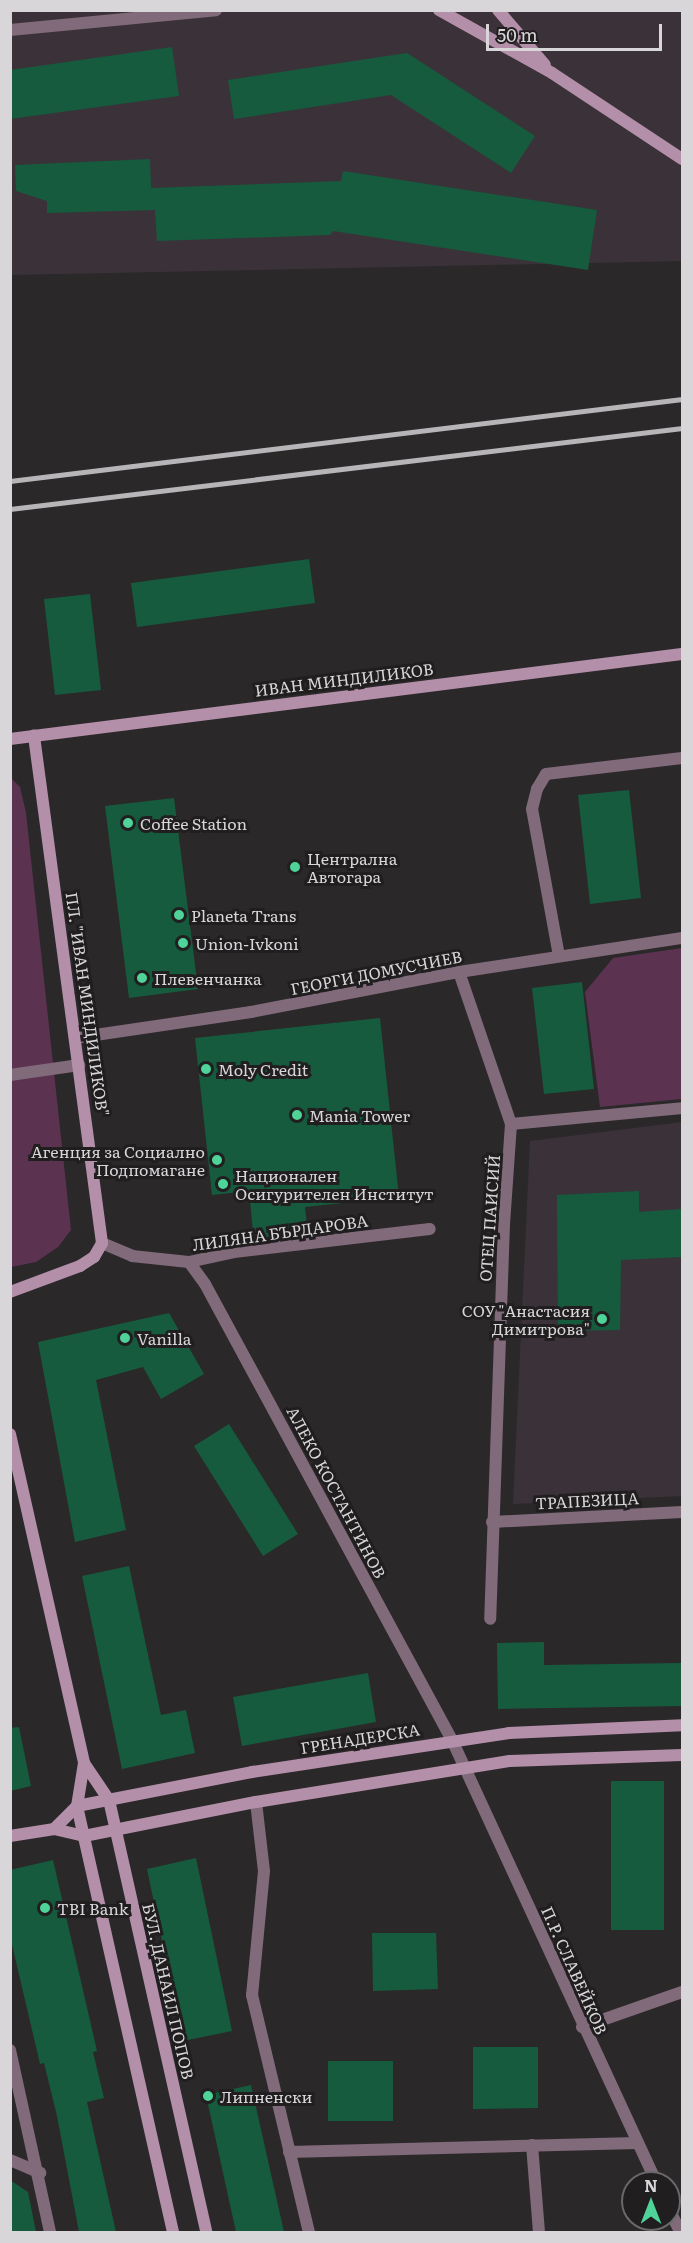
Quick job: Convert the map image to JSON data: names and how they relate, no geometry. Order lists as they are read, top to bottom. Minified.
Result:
{"streets":{"street":["ИВАН МИНДИЛИКОВ","ГЕОРГИ ДОМУСЧИЕВ","ПЛ. \"ИВАН МИНДИЛИКОВ\"","ОТЕЦ ПАИСИЙ","ЛИЛЯНА БЪРДАРОВА","АЛЕКО КОСТАНТИНОВ","ТРАПЕЗИЦА","ГРЕНАДЕРСКА","П.Р. СЛАВЕЙКОВ","БУЛ. ДАНАИЛ ПОПОВ"]},"crossings":[["ИВАН МИНДИЛИКОВ","ПЛ. \"ИВАН МИНДИЛИКОВ\""],["ГЕОРГИ ДОМУСЧИЕВ","ПЛ. \"ИВАН МИНДИЛИКОВ\""],["ГЕОРГИ ДОМУСЧИЕВ","ОТЕЦ ПАИСИЙ"],["ПЛ. \"ИВАН МИНДИЛИКОВ\"","ЛИЛЯНА БЪРДАРОВА"],["ОТЕЦ ПАИСИЙ","ТРАПЕЗИЦА"],["ЛИЛЯНА БЪРДАРОВА","АЛЕКО КОСТАНТИНОВ"],["АЛЕКО КОСТАНТИНОВ","ГРЕНАДЕРСКА"],["АЛЕКО КОСТАНТИНОВ","П.Р. СЛАВЕЙКОВ"],["ГРЕНАДЕРСКА","БУЛ. ДАНАИЛ ПОПОВ"]],"places":["Coffee Station","Централна Автогара","Planeta Trans","Union-Ivkoni","Плевенчанка","Moly Credit","Mania Tower","Агенция за Социално Подпомагане","Национален Осигурителен Институт","СОУ \"Анастасия Димитрова\"","Vanilla","TBI Bank","Липненски"],"scale_bar":"50 m","north":"top"}
